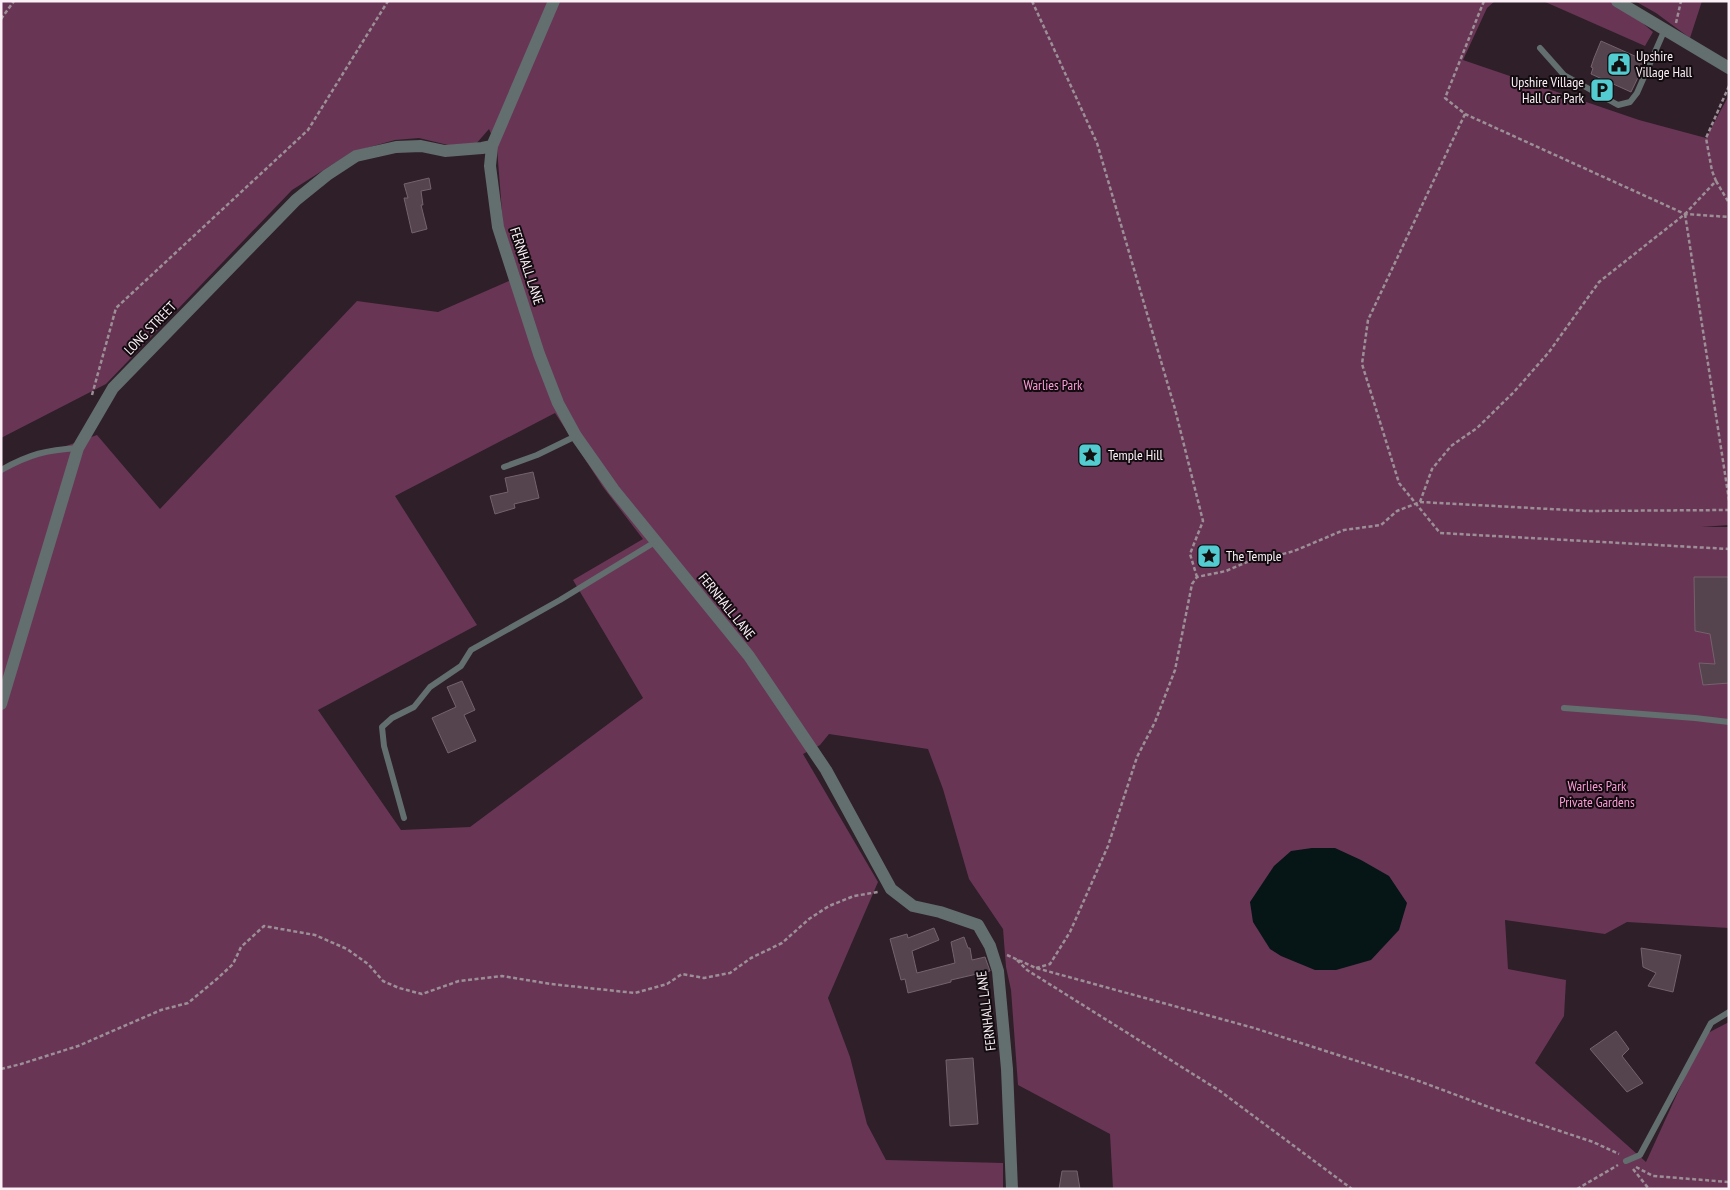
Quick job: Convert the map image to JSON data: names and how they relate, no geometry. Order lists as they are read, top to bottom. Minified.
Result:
{"streets":{"street":["FERNHALL LANE","LONG STREET"]},"crossings":[["FERNHALL LANE","LONG STREET"]],"parks":["Warlies Park","Warlies Park Private Gardens"],"places":{"public building":["Upshire Village Hall"],"parking":["Upshire Village Hall Car Park"],"place":["Temple Hill","The Temple"]}}
